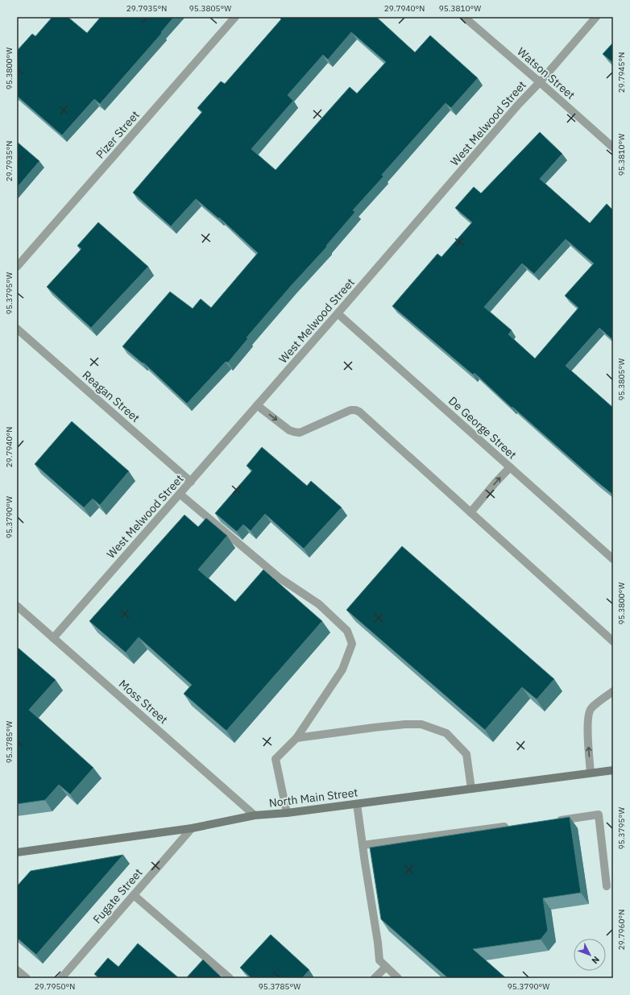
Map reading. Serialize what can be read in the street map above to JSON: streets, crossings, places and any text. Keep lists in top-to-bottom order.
{
  "streets": {
    "main road": ["North Main Street"],
    "street": [
      "Watson Street",
      "West Melwood Street",
      "Pizer Street",
      "Reagan Street",
      "De George Street",
      "Moss Street",
      "Fugate Street"
    ]
  },
  "crossings": [
    ["Watson Street", "West Melwood Street"],
    ["West Melwood Street", "Reagan Street"],
    ["West Melwood Street", "De George Street"],
    ["West Melwood Street", "Moss Street"],
    ["Moss Street", "North Main Street"],
    ["North Main Street", "Fugate Street"]
  ],
  "north": "bottom right",
  "coordinates": [
    "29.7935°N",
    "95.3805°W",
    "29.7940°N",
    "95.3810°W",
    "95.3800°W",
    "29.7945°N",
    "95.3795°W",
    "95.3790°W",
    "95.3785°W",
    "29.7960°N",
    "29.7950°N"
  ]
}
